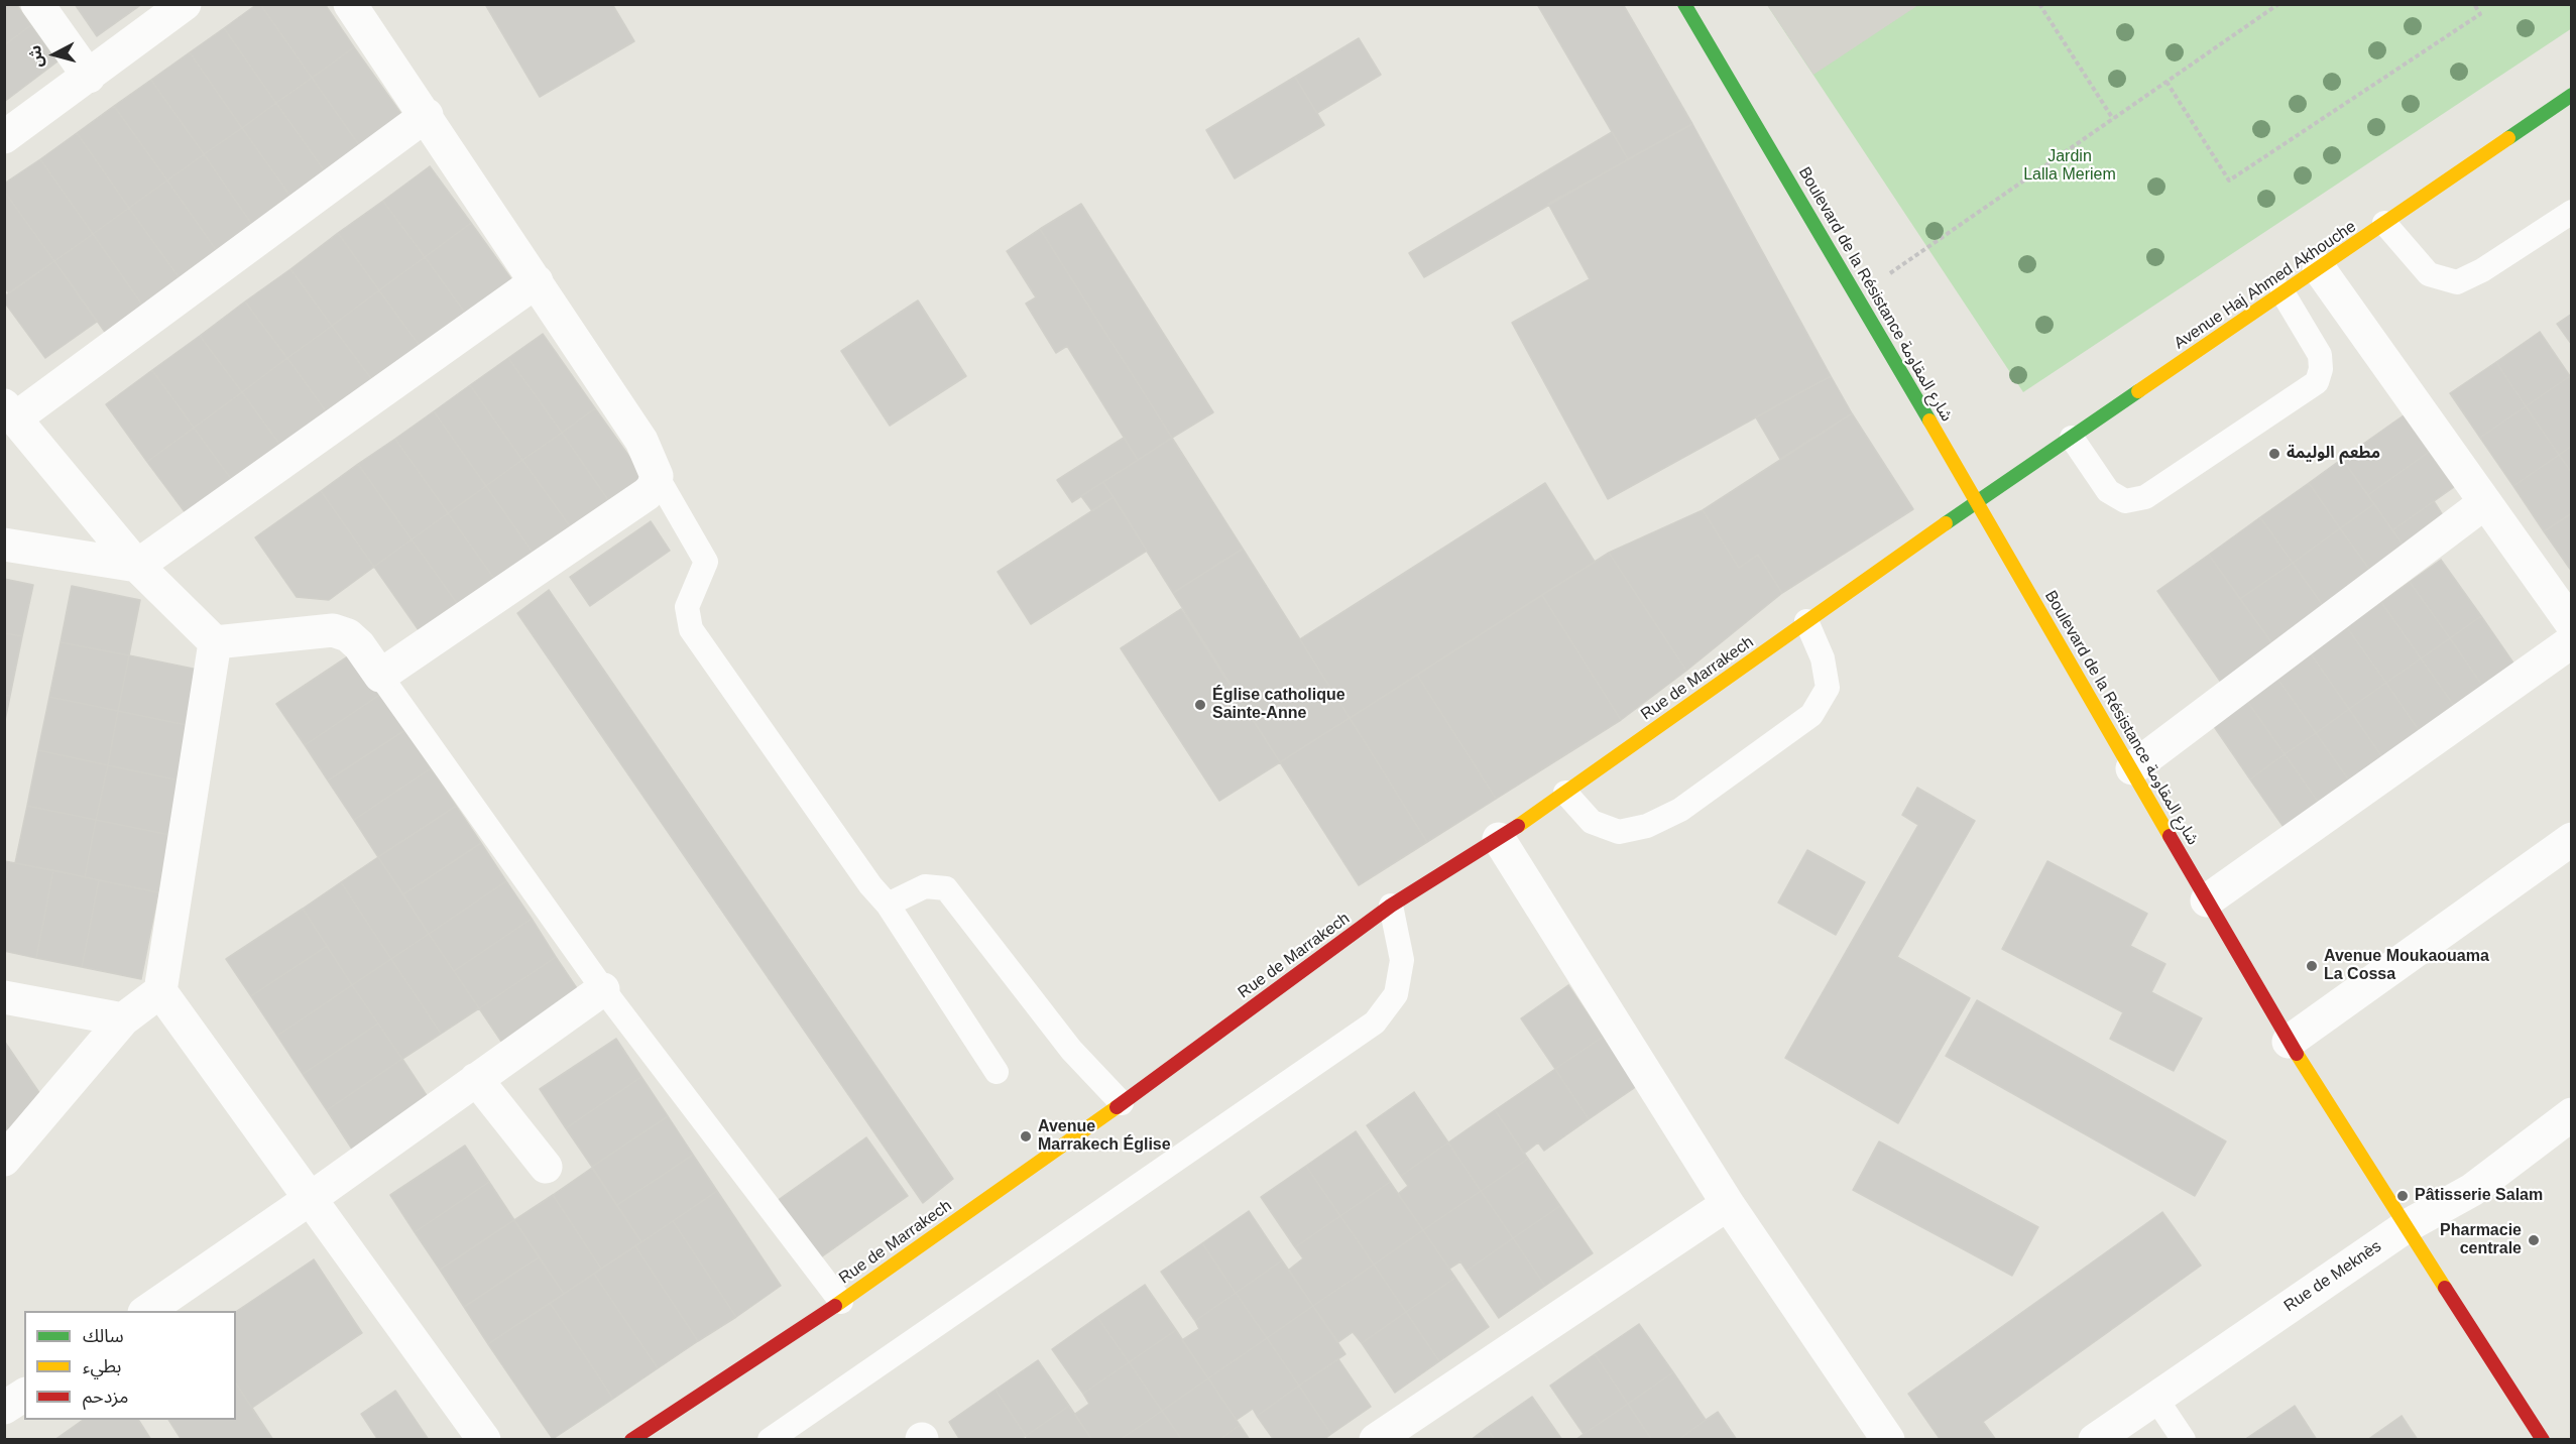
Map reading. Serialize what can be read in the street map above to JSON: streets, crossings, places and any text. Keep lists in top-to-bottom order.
{
  "streets": {
    "street": [
      "Avenue Haj Ahmed Akhouche",
      "Boulevard de la Résistance شارع المقاومة",
      "Rue de Marrakech",
      "Rue de Meknès"
    ]
  },
  "crossings": [
    ["Avenue Haj Ahmed Akhouche", "Boulevard de la Résistance شارع المقاومة"],
    ["Avenue Haj Ahmed Akhouche", "Rue de Marrakech"],
    ["Boulevard de la Résistance شارع المقاومة", "Rue de Marrakech"],
    ["Boulevard de la Résistance شارع المقاومة", "Rue de Meknès"]
  ],
  "parks": ["Jardin Lalla Meriem"],
  "places": [
    "مطعم الوليمة",
    "Église catholique Sainte-Anne",
    "Avenue Moukaouama La Cossa",
    "Avenue Marrakech Église",
    "Pâtisserie Salam",
    "Pharmacie centrale"
  ],
  "legend": ["سالك", "بطيء", "مزدحم"],
  "north": "left"
}
